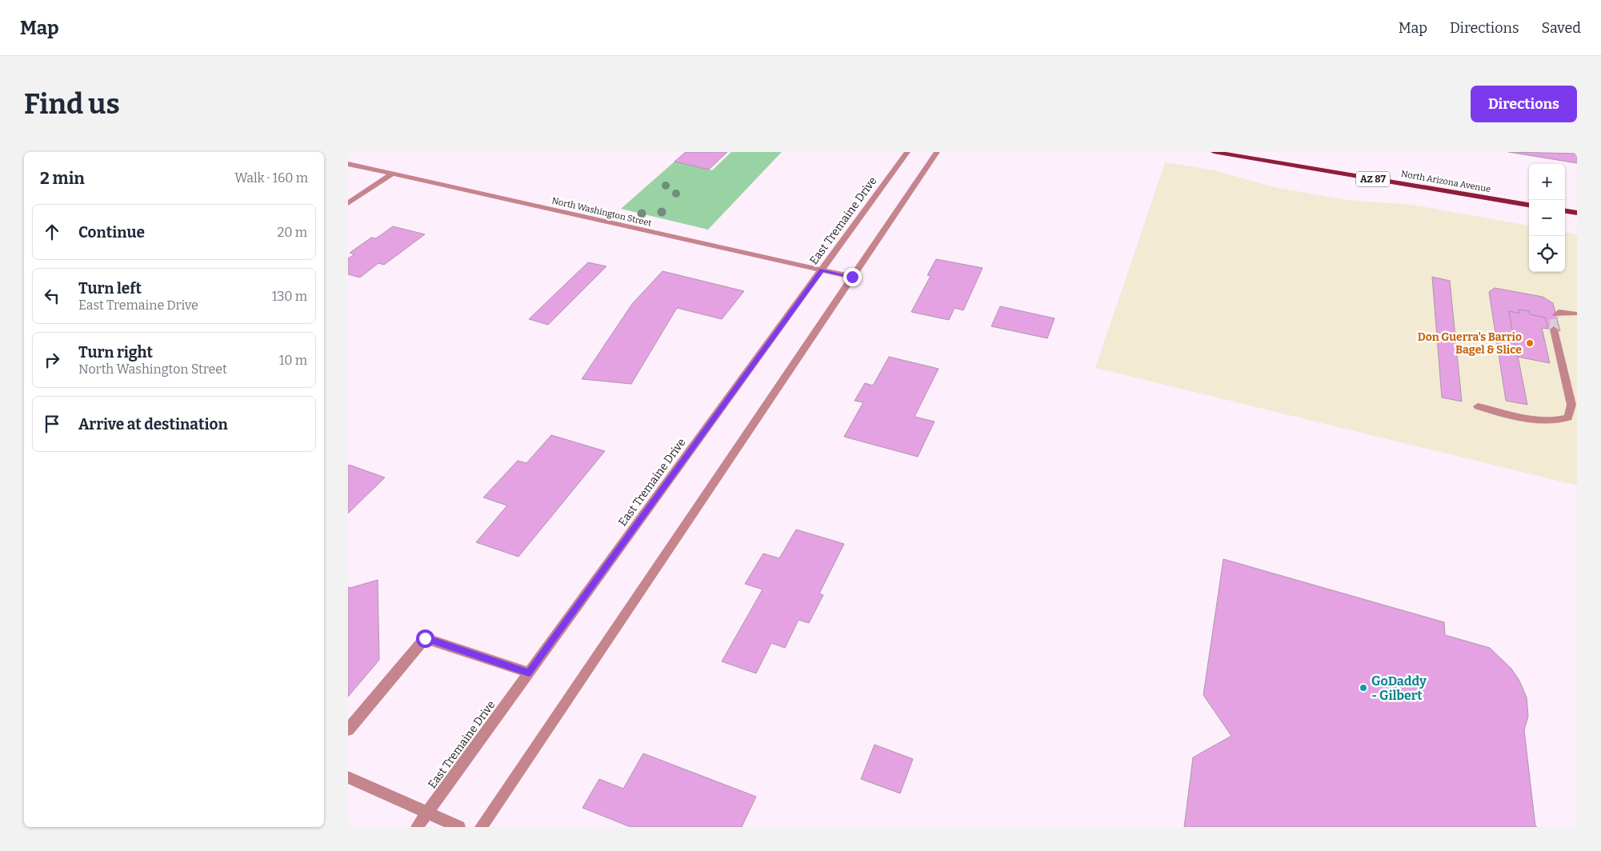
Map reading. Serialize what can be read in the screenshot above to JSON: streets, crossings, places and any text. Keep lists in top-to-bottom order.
{
  "streets": {
    "main road": ["AZ 87", "North Arizona Avenue"],
    "street": ["North Washington Street", "East Tremaine Drive"]
  },
  "crossings": [
    ["North Washington Street", "East Tremaine Drive"]
  ],
  "places": ["Don Guerra's Barrio Bagel & Slice", "GoDaddy - Gilbert"],
  "page": {
    "header": "Map",
    "nav": ["Map", "Directions", "Saved"],
    "buttons": "Directions",
    "title": "Find us",
    "heading": ["2 min", "Walk · 160 m"],
    "map_buttons": ["+", "−"],
    "list": [
      ["Continue", "20 m"],
      ["Turn left", "East Tremaine Drive", "130 m"],
      ["Turn right", "North Washington Street", "10 m"],
      "Arrive at destination"
    ]
  }
}
